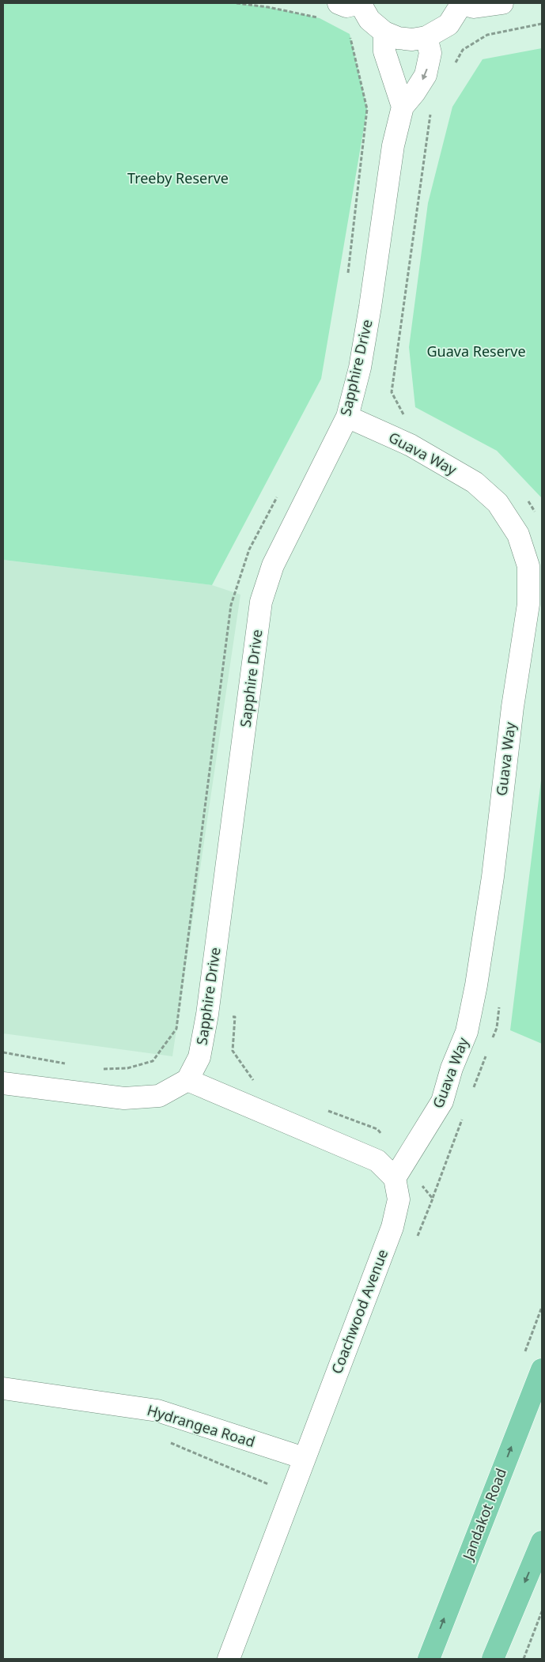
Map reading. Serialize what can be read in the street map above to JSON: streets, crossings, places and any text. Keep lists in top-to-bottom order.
{
  "streets": {
    "main road": ["Jandakot Road"],
    "street": [
      "Sapphire Drive",
      "Guava Way",
      "Coachwood Avenue",
      "Hydrangea Road"
    ]
  },
  "crossings": [
    ["Sapphire Drive", "Guava Way"],
    ["Guava Way", "Coachwood Avenue"],
    ["Coachwood Avenue", "Hydrangea Road"]
  ],
  "parks": ["Treeby Reserve", "Guava Reserve"]
}
